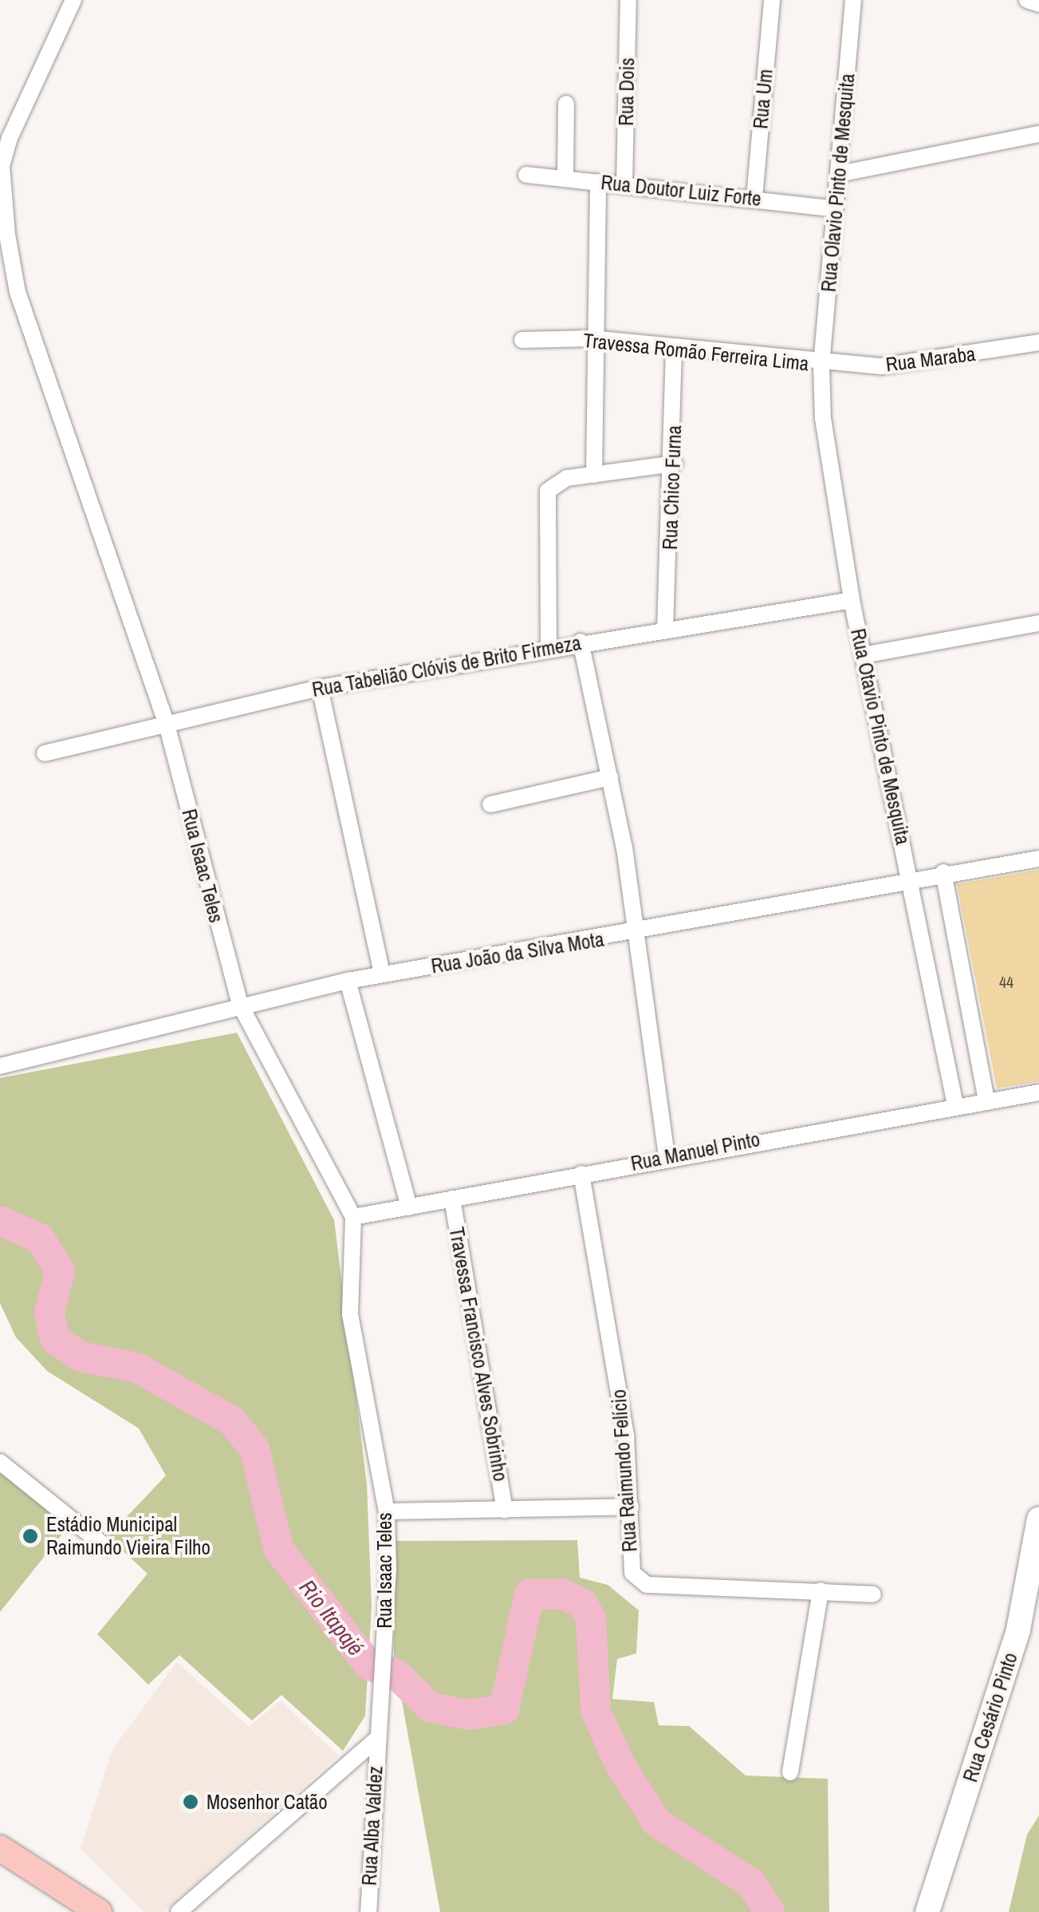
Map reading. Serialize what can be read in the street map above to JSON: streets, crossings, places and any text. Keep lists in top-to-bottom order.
{
  "streets": {
    "street": [
      "Rua Dois",
      "Rua Um",
      "Rua Olavio Pinto de Mesquita",
      "Rua Doutor Luiz Forte",
      "Travessa Romão Ferreira Lima",
      "Rua Maraba",
      "Rua Chico Furna",
      "Rua Tabelião Clóvis de Brito Firmeza",
      "Rua Otavio Pinto de Mesquita",
      "Rua Isaac Teles",
      "Rua João da Silva Mota",
      "Rua Manuel Pinto",
      "Travessa Francisco Alves Sobrinho",
      "Rua Raimundo Felício",
      "Rua Cesário Pinto",
      "Rua Alba Valdez"
    ]
  },
  "crossings": [
    ["Rua Dois", "Rua Doutor Luiz Forte"],
    ["Rua Um", "Rua Doutor Luiz Forte"],
    ["Rua Olavio Pinto de Mesquita", "Rua Doutor Luiz Forte"],
    ["Rua Olavio Pinto de Mesquita", "Travessa Romão Ferreira Lima"],
    ["Rua Olavio Pinto de Mesquita", "Rua Maraba"],
    ["Rua Olavio Pinto de Mesquita", "Rua Otavio Pinto de Mesquita"],
    ["Travessa Romão Ferreira Lima", "Rua Maraba"],
    ["Travessa Romão Ferreira Lima", "Rua Chico Furna"],
    ["Travessa Romão Ferreira Lima", "Rua Otavio Pinto de Mesquita"],
    ["Rua Maraba", "Rua Otavio Pinto de Mesquita"],
    ["Rua Chico Furna", "Rua Tabelião Clóvis de Brito Firmeza"],
    ["Rua Tabelião Clóvis de Brito Firmeza", "Rua Otavio Pinto de Mesquita"],
    ["Rua Tabelião Clóvis de Brito Firmeza", "Rua Isaac Teles"],
    ["Rua Otavio Pinto de Mesquita", "Rua João da Silva Mota"],
    ["Rua Otavio Pinto de Mesquita", "Rua Manuel Pinto"],
    ["Rua Isaac Teles", "Rua João da Silva Mota"],
    ["Rua Isaac Teles", "Rua Manuel Pinto"],
    ["Rua Isaac Teles", "Rua Alba Valdez"],
    ["Rua Manuel Pinto", "Travessa Francisco Alves Sobrinho"],
    ["Rua Manuel Pinto", "Rua Raimundo Felício"]
  ],
  "water": ["Rio Itapajé"],
  "places": ["Estádio Municipal Raimundo Vieira Filho", "Mosenhor Catão"],
  "house_numbers": ["44"]
}
